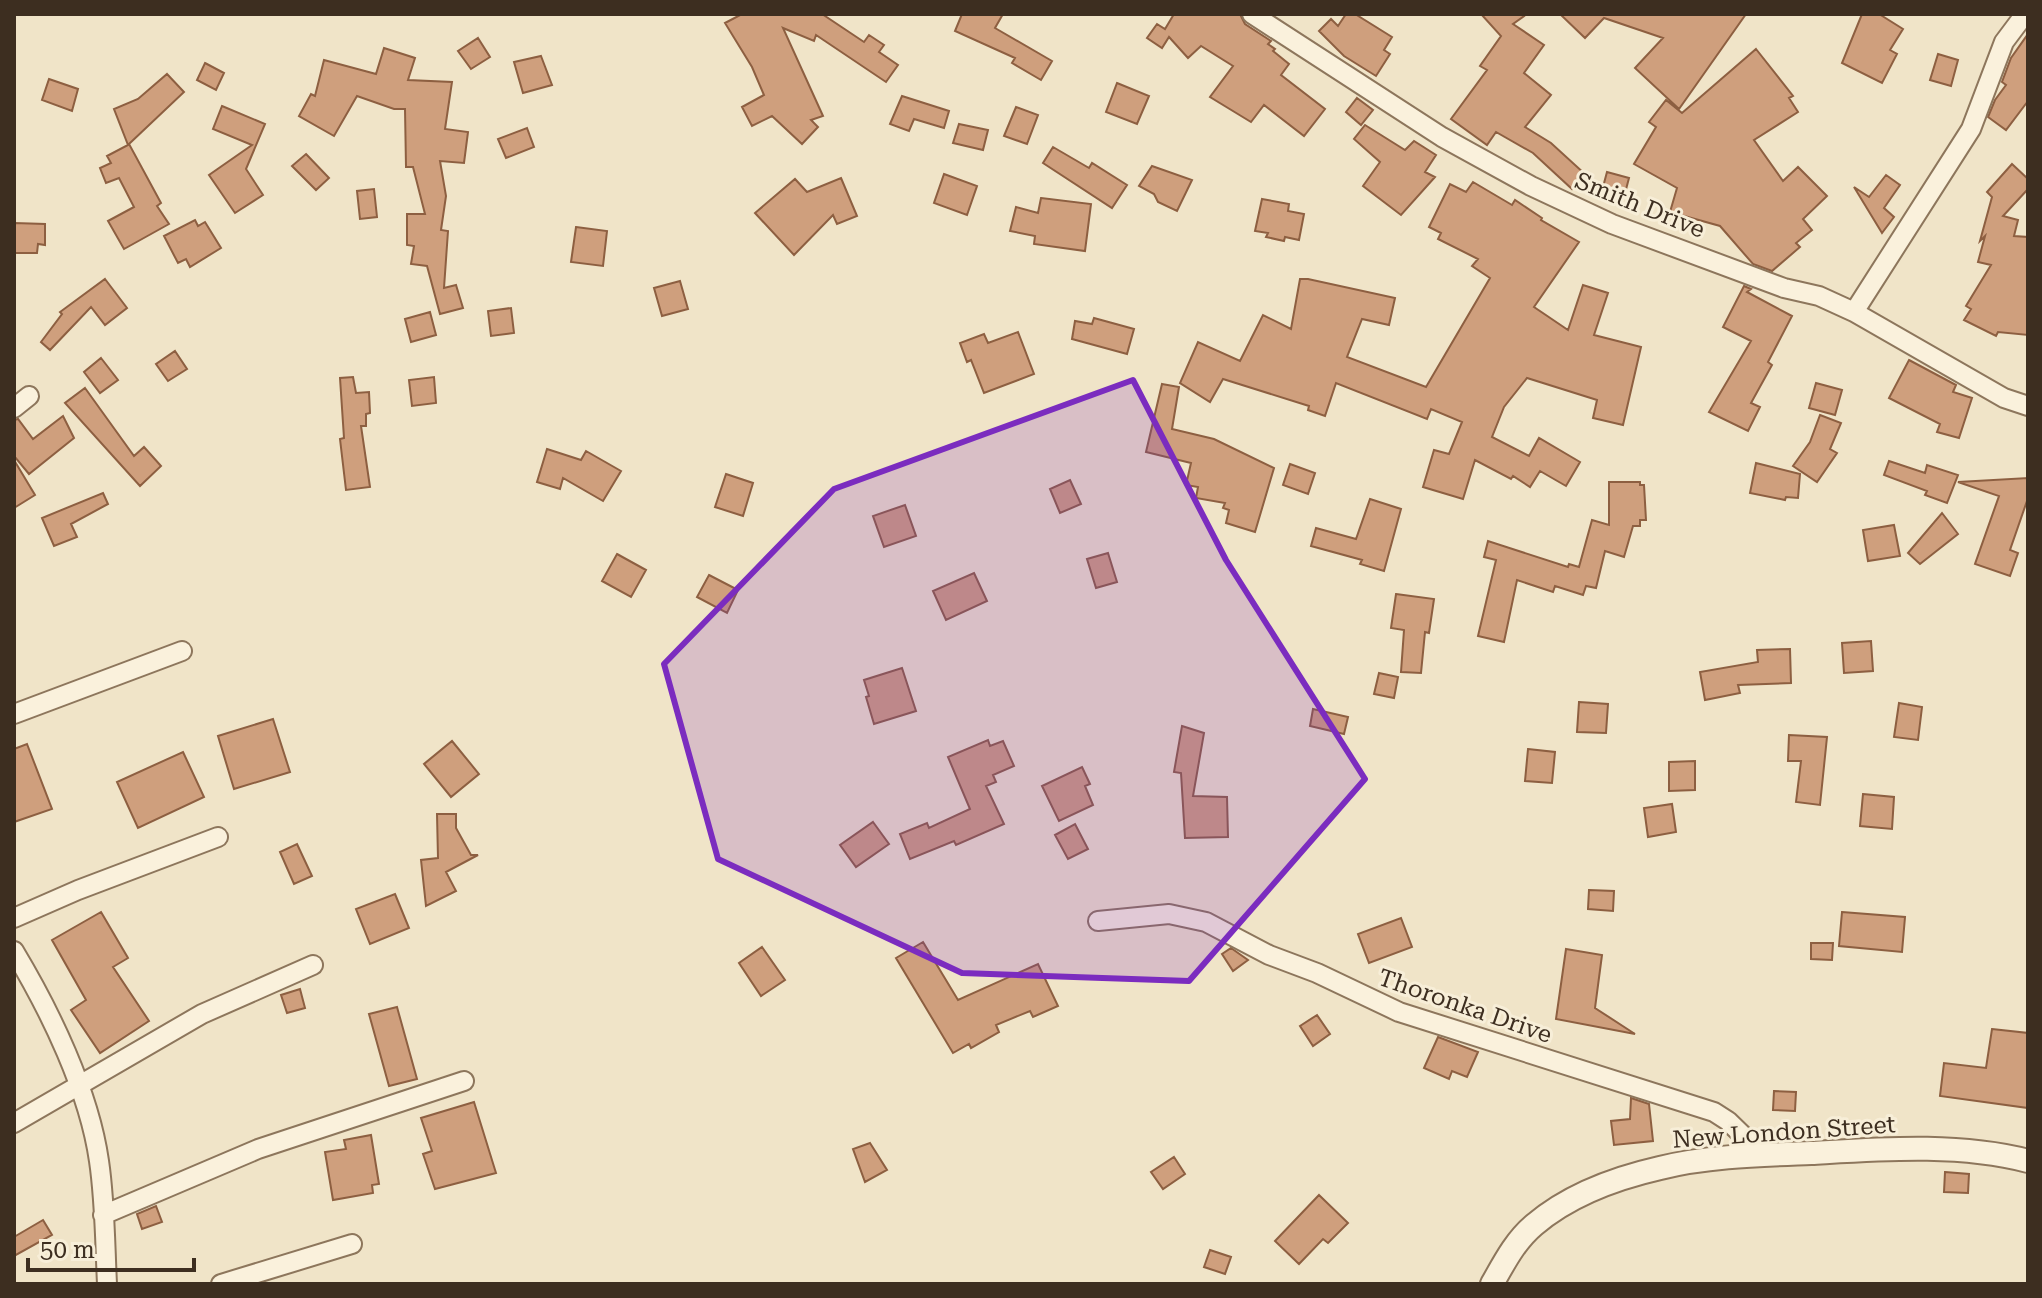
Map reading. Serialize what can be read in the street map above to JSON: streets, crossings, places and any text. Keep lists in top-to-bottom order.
{
  "streets": {
    "street": ["Smith Drive", "Thoronka Drive", "New London Street"]
  },
  "crossings": [
    ["Thoronka Drive", "New London Street"]
  ],
  "scale_bar": "50 m"
}
